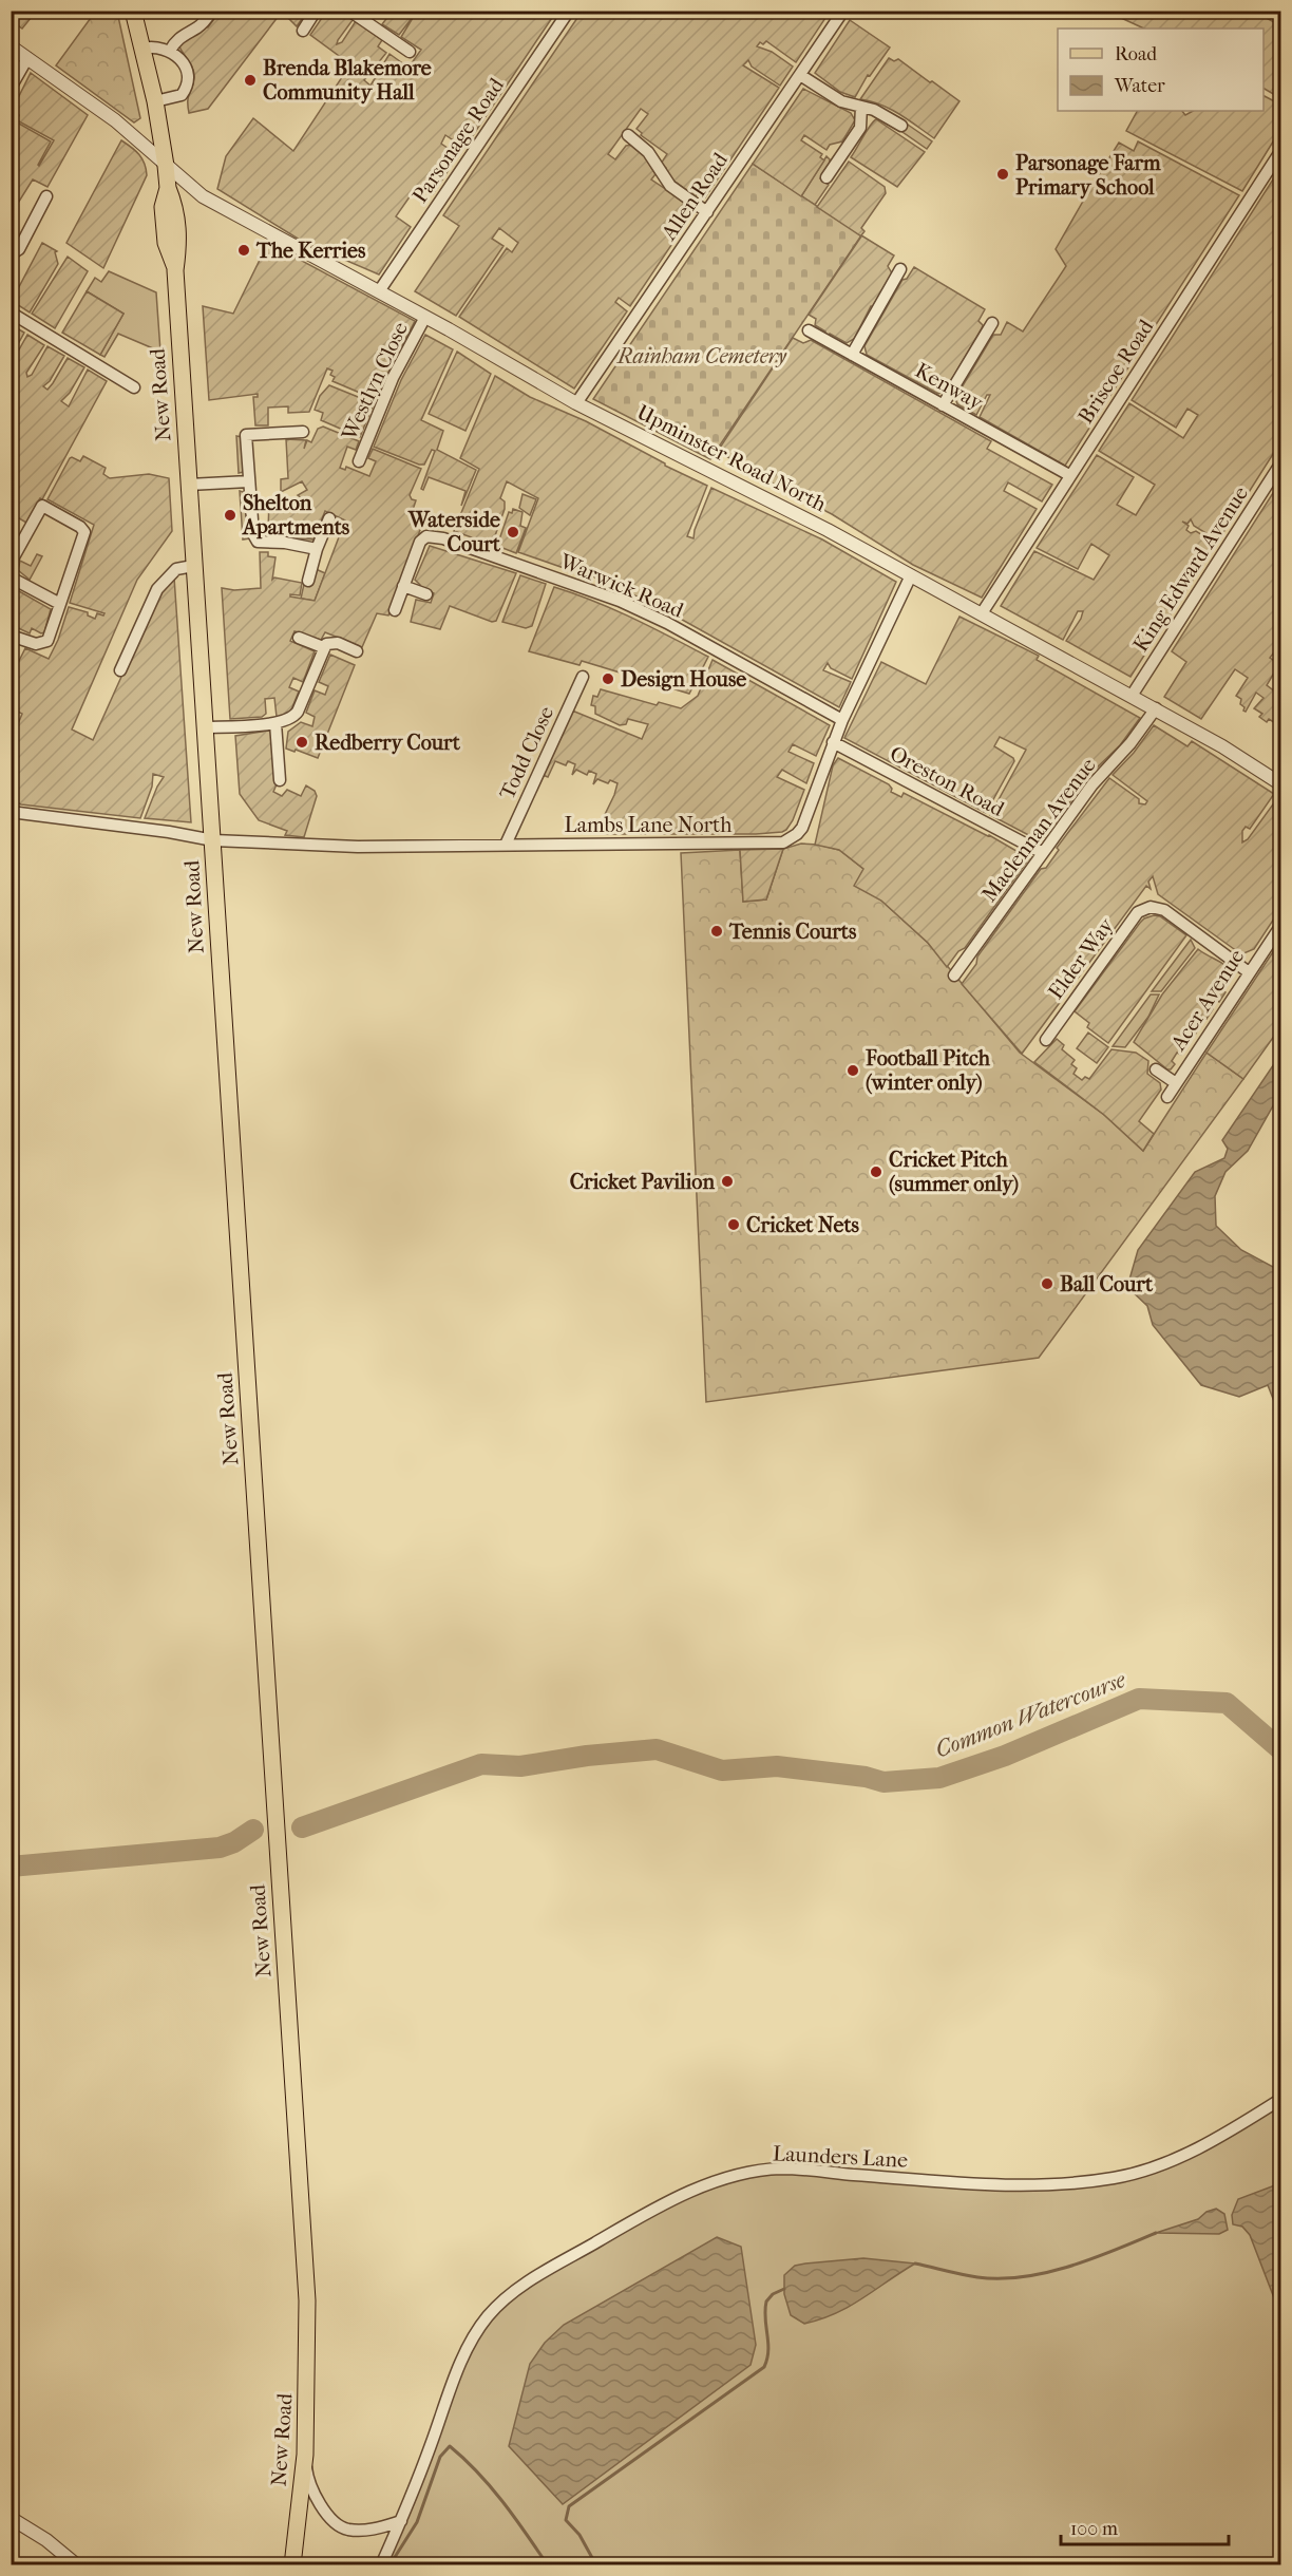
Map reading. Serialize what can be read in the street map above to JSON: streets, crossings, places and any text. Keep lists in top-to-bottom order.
{
  "streets": {
    "main road": ["New Road"],
    "street": [
      "Parsonage Road",
      "Allen Road",
      "Briscoe Road",
      "Westlyn Close",
      "Kenway",
      "Upminster Road North",
      "King Edward Avenue",
      "Warwick Road",
      "Todd Close",
      "Oreston Road",
      "Lambs Lane North",
      "Maclennan Avenue",
      "Elder Way",
      "Acer Avenue",
      "Launders Lane"
    ]
  },
  "crossings": [
    ["Parsonage Road", "Upminster Road North"],
    ["Allen Road", "Upminster Road North"],
    ["Briscoe Road", "Kenway"],
    ["Briscoe Road", "Upminster Road North"],
    ["Westlyn Close", "Upminster Road North"],
    ["New Road", "Upminster Road North"],
    ["New Road", "Lambs Lane North"],
    ["Upminster Road North", "King Edward Avenue"],
    ["Upminster Road North", "Lambs Lane North"],
    ["Upminster Road North", "Maclennan Avenue"],
    ["Warwick Road", "Lambs Lane North"],
    ["Todd Close", "Lambs Lane North"],
    ["Oreston Road", "Lambs Lane North"],
    ["Oreston Road", "Maclennan Avenue"],
    ["Elder Way", "Acer Avenue"]
  ],
  "water": ["Common Watercourse"],
  "parks": ["Rainham Cemetery"],
  "places": [
    "Brenda Blakemore Community Hall",
    "Parsonage Farm Primary School",
    "The Kerries",
    "Shelton Apartments",
    "Waterside Court",
    "Design House",
    "Redberry Court",
    "Tennis Courts",
    "Football Pitch (winter only)",
    "Cricket Pitch (summer only)",
    "Cricket Pavilion",
    "Cricket Nets",
    "Ball Court"
  ],
  "legend": ["Road", "Water"],
  "scale_bar": "100 m"
}
